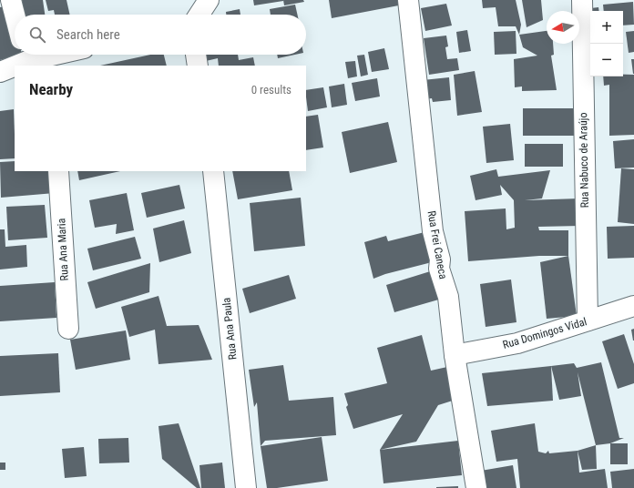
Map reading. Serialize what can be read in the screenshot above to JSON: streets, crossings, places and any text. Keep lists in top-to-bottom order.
{
  "streets": {
    "street": [
      "Rua Nabuco de Araújo",
      "Rua Frei Caneca",
      "Rua Ana Maria",
      "Rua Ana Paula",
      "Rua Domingos Vidal"
    ]
  },
  "crossings": [
    ["Rua Nabuco de Araújo", "Rua Domingos Vidal"],
    ["Rua Frei Caneca", "Rua Domingos Vidal"]
  ],
  "north": "left",
  "page": {
    "map_buttons": ["+", "−"],
    "search": "Search here",
    "heading": ["Nearby", "0 results"]
  }
}
